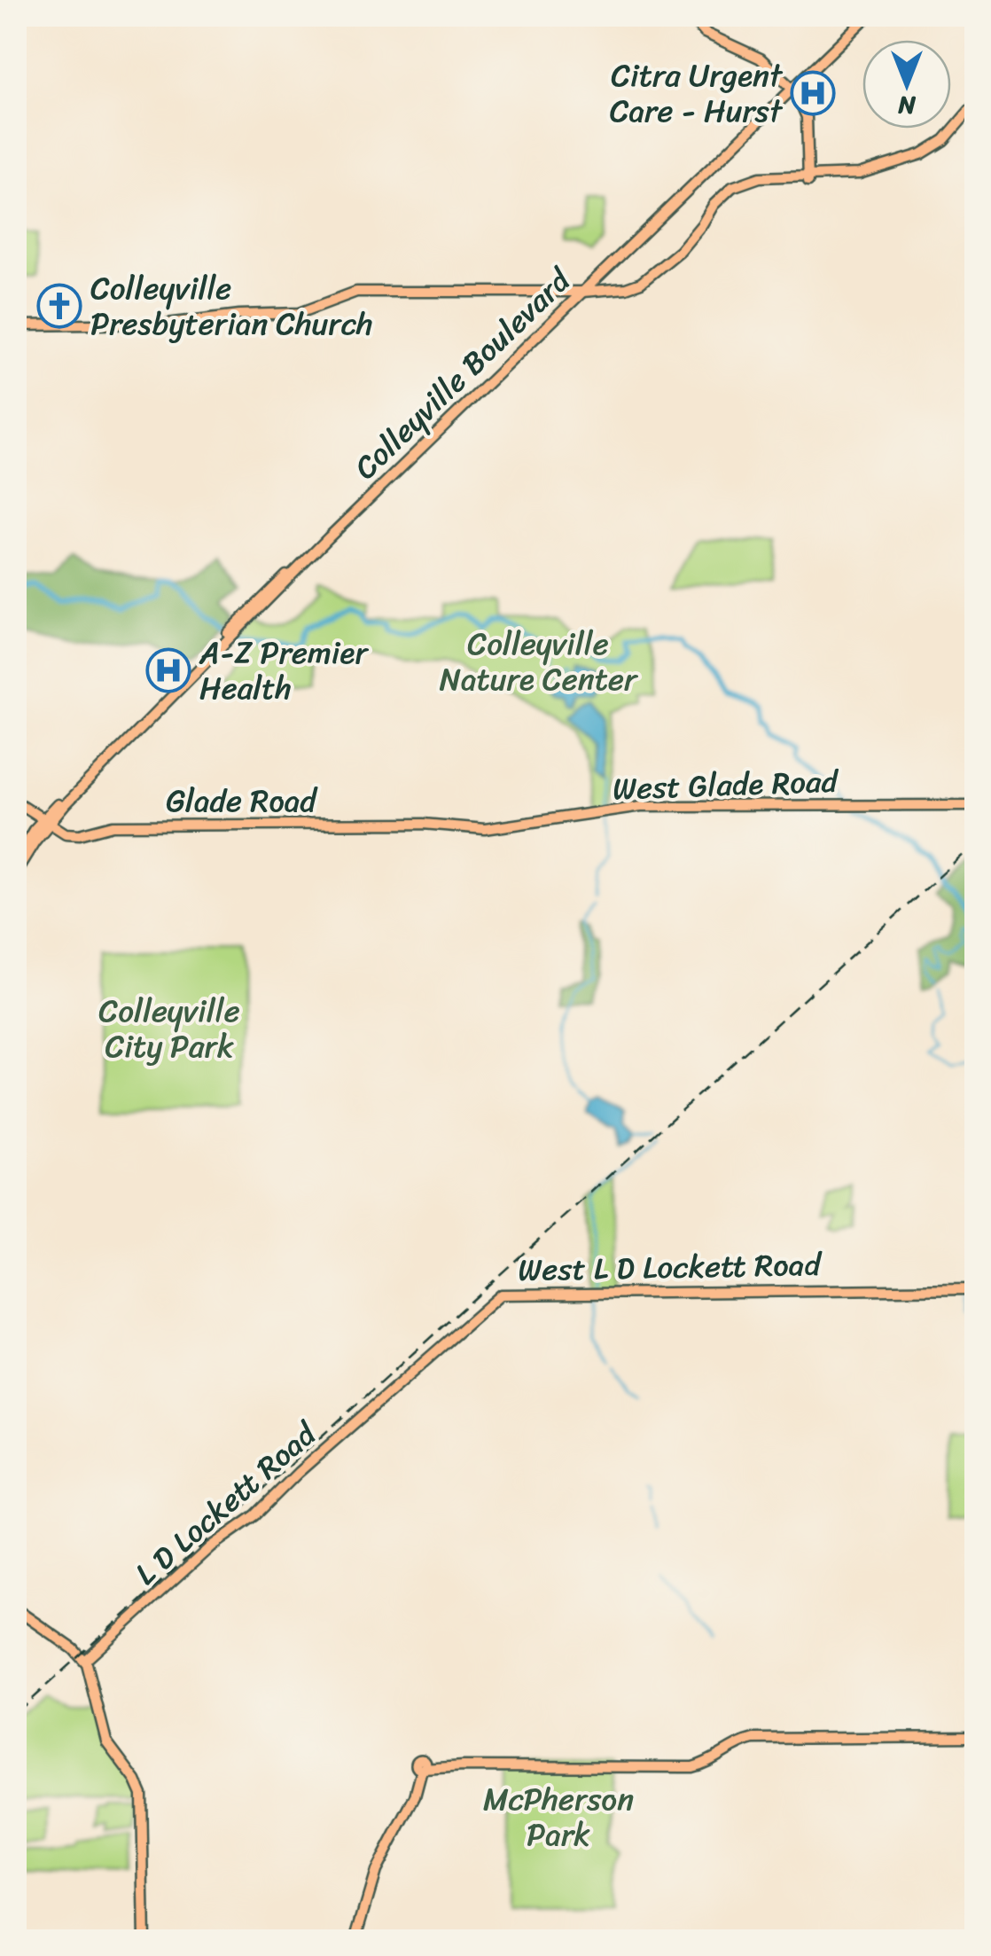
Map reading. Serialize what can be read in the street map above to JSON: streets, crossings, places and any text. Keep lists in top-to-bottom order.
{
  "streets": {
    "main road": [
      "Colleyville Boulevard",
      "West Glade Road",
      "Glade Road",
      "West L D Lockett Road",
      "L D Lockett Road"
    ]
  },
  "crossings": [
    ["Colleyville Boulevard", "Glade Road"],
    ["West Glade Road", "Glade Road"],
    ["West L D Lockett Road", "L D Lockett Road"]
  ],
  "parks": ["Colleyville Nature Center", "Colleyville City Park", "McPherson Park"],
  "places": {
    "hospital": ["Citra Urgent Care - Hurst", "A-Z Premier Health"],
    "church": ["Colleyville Presbyterian Church"]
  },
  "north": "bottom"
}
